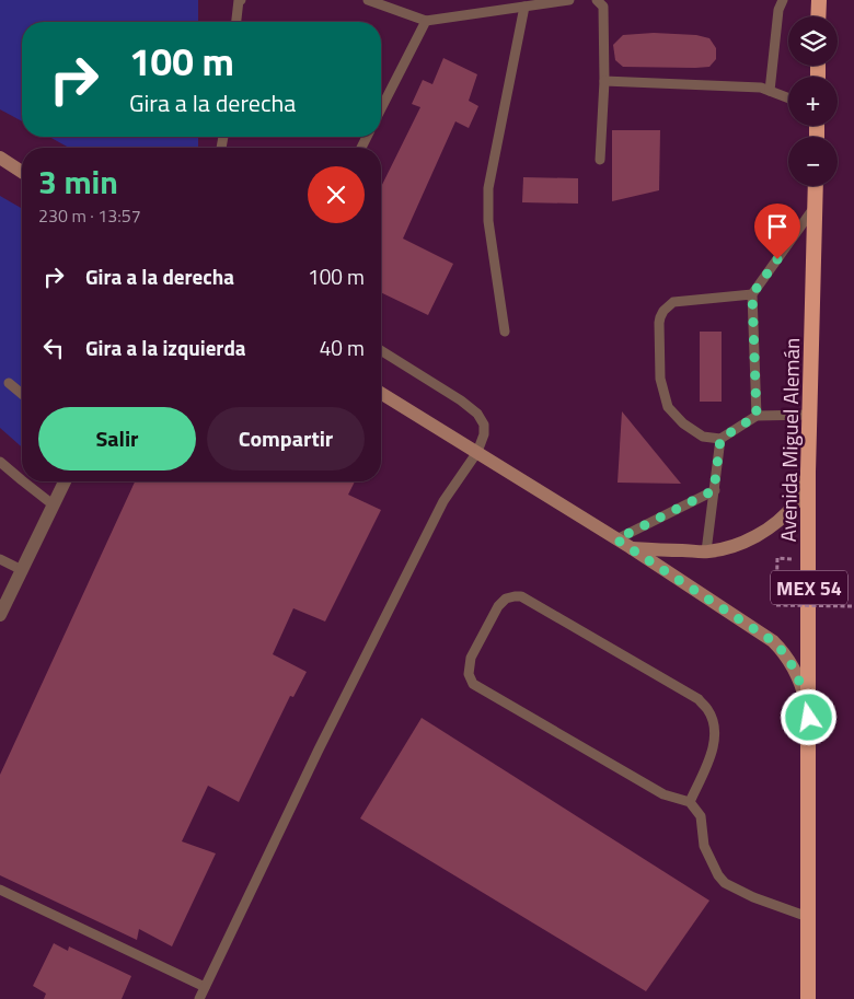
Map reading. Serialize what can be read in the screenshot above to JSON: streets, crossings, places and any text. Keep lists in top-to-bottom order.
{
  "streets": {
    "highway": ["Avenida Miguel Alemán", "MEX 54"]
  },
  "page": {
    "map_buttons": ["+", "−"],
    "turn": ["100 m", "Gira a la derecha"],
    "heading": ["3 min", "230 m · 13:57"],
    "list": [
      {
        "name": "Gira a la derecha",
        "value": "100 m"
      },
      {
        "name": "Gira a la izquierda",
        "value": "40 m"
      }
    ],
    "buttons": ["Salir", "Compartir"]
  }
}
